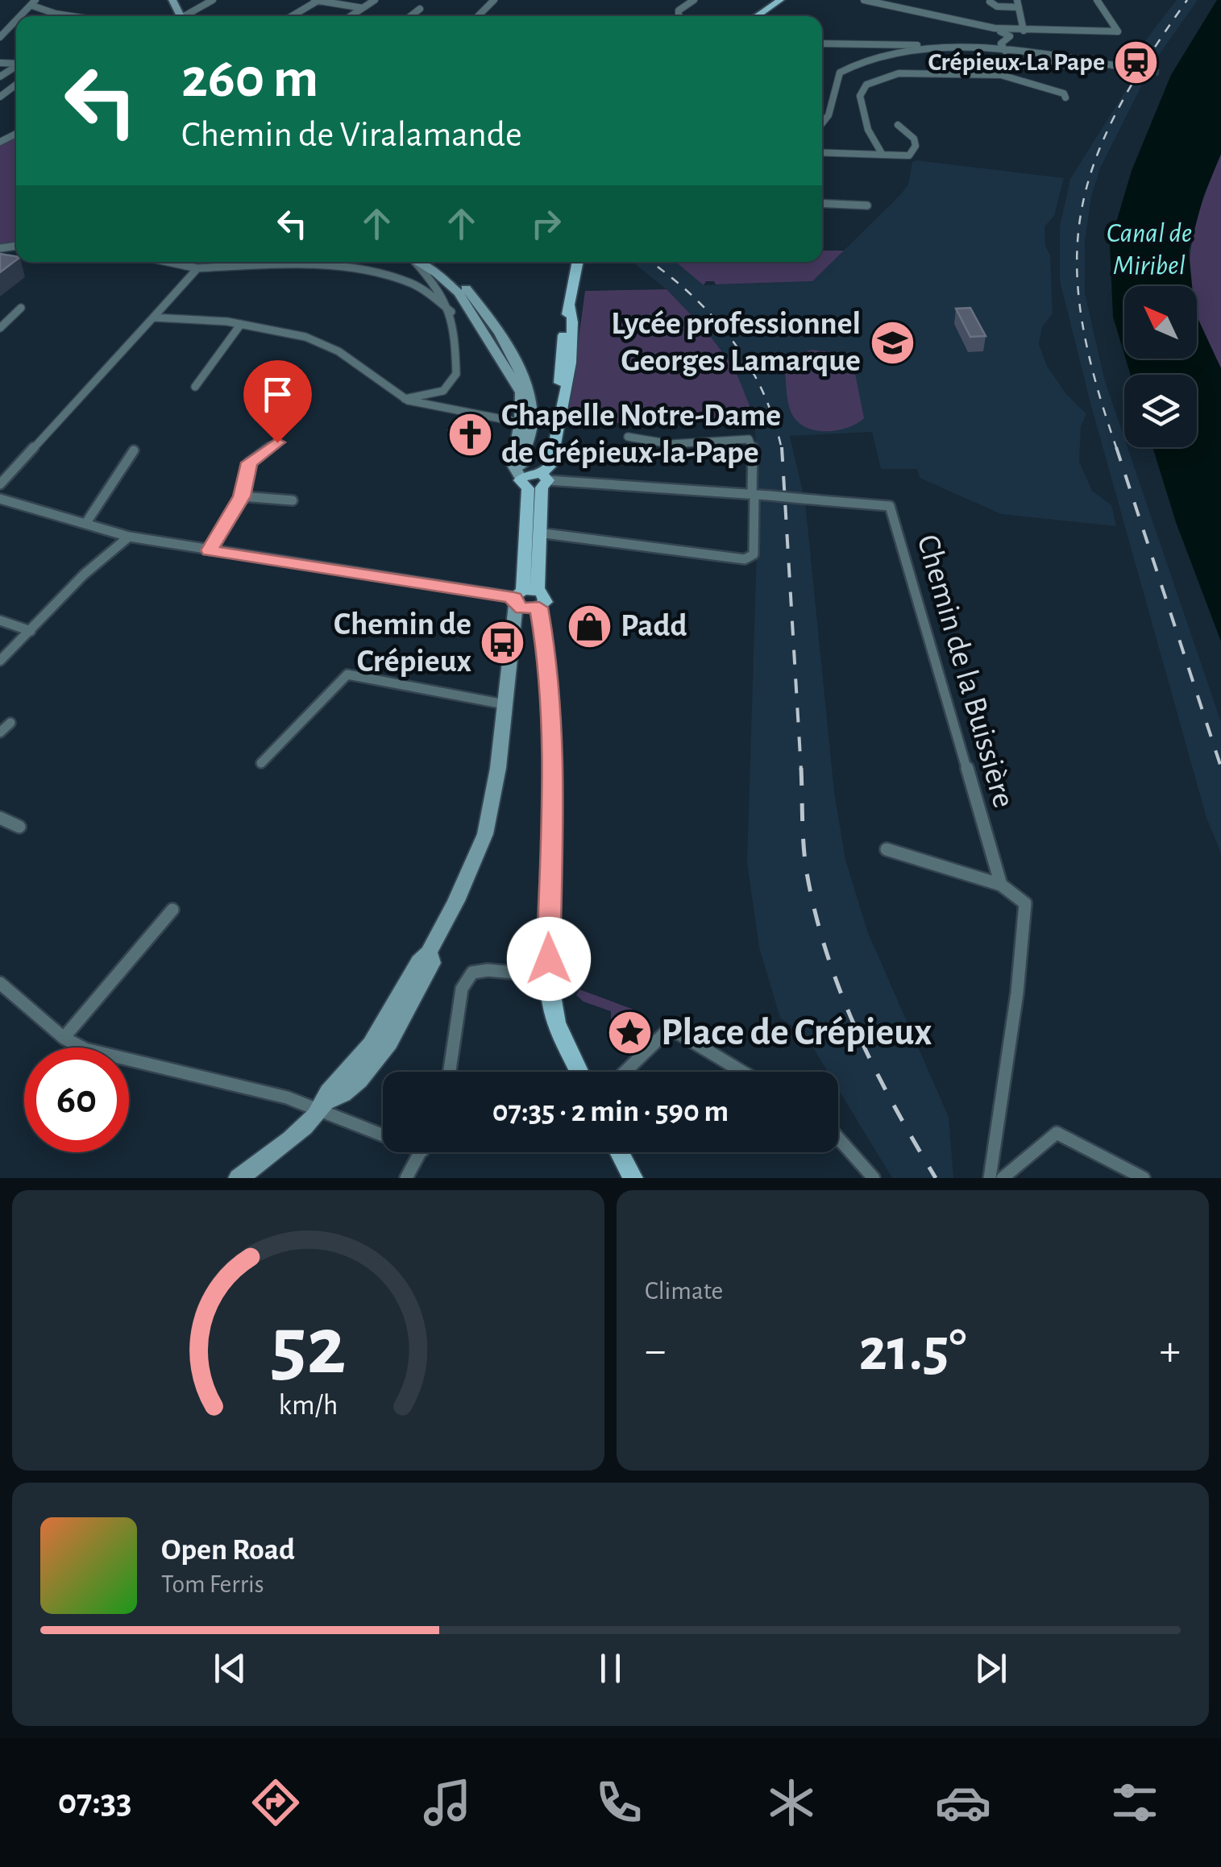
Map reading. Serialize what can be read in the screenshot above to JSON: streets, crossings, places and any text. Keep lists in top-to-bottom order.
{
  "streets": {
    "street": ["Chemin de la Buissière"]
  },
  "water": ["Canal de Miribel"],
  "places": {
    "station": ["Crépieux-La Pape"],
    "school or university": ["Lycée professionnel Georges Lamarque"],
    "church": ["Chapelle Notre-Dame de Crépieux-la-Pape"],
    "shop": ["Padd"],
    "bus stop": ["Chemin de Crépieux"],
    "place": ["Place de Crépieux"]
  },
  "north": "top left",
  "page": {
    "turn": ["260 m", "Chemin de Viralamande"],
    "limit": "60",
    "trip": "07:35 · 2 min · 590 m",
    "tile": "Climate",
    "heat": ["−", "21.5°", "+"],
    "song": ["Open Road", "Tom Ferris"],
    "tabs": "07:33",
    "gauge": ["52", "km/h"]
  }
}
